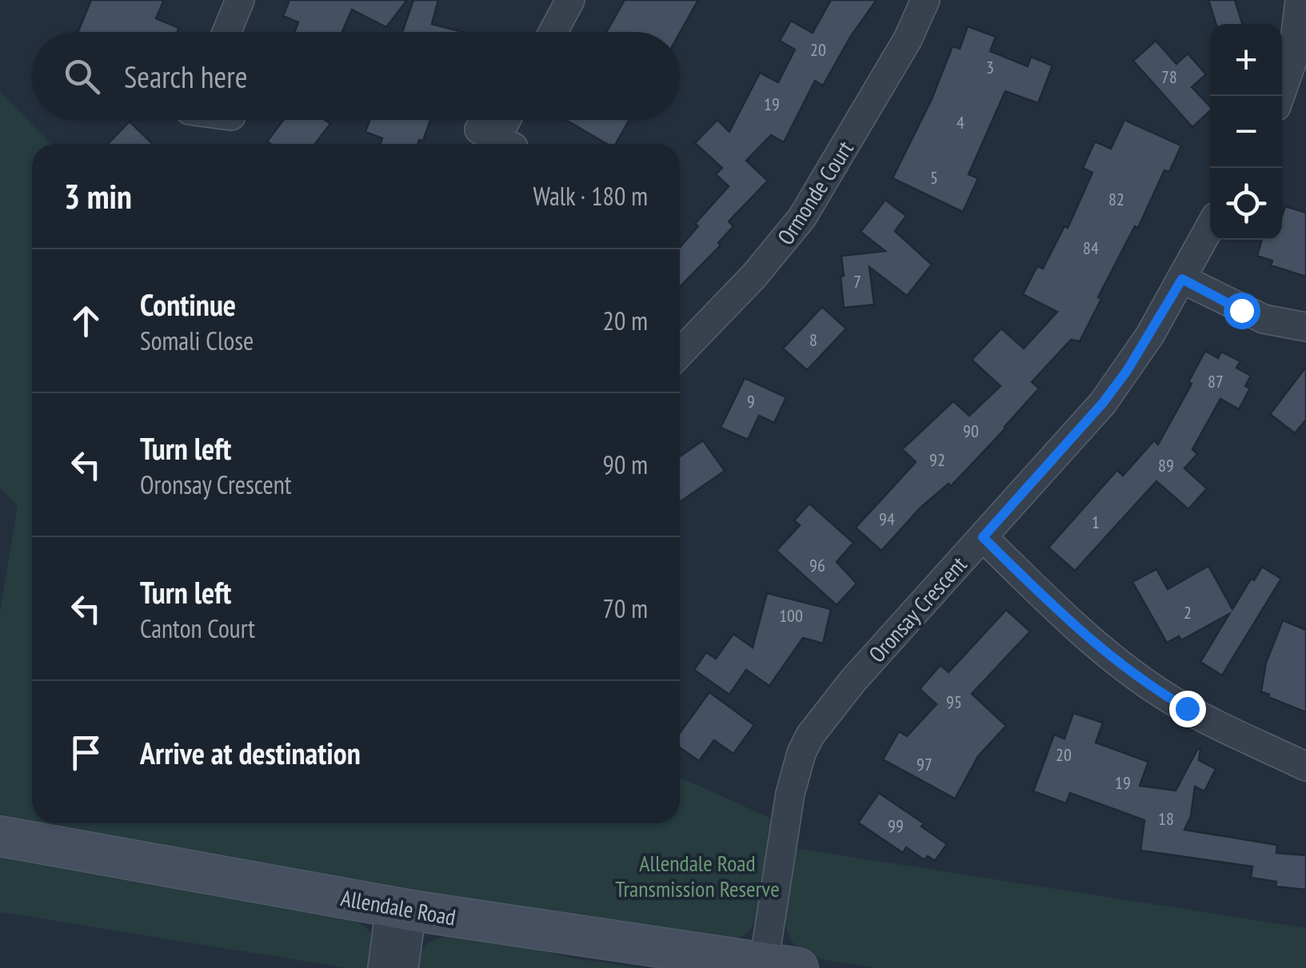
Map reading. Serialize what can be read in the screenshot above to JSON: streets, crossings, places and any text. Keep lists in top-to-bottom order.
{
  "streets": {
    "street": ["Ormonde Court", "Oronsay Crescent", "Allendale Road"]
  },
  "crossings": [
    ["Oronsay Crescent", "Allendale Road"]
  ],
  "parks": ["Allendale Road Transmission Reserve"],
  "house_numbers": [
    "20",
    "3",
    "78",
    "19",
    "4",
    "5",
    "82",
    "84",
    "7",
    "8",
    "87",
    "9",
    "90",
    "92",
    "89",
    "94",
    "1",
    "96",
    "2",
    "100",
    "95",
    "20",
    "97",
    "19",
    "18",
    "99"
  ],
  "page": {
    "map_buttons": ["+", "−"],
    "search": "Search here",
    "heading": ["3 min", "Walk · 180 m"],
    "list": [
      ["Continue", "Somali Close", "20 m"],
      ["Turn left", "Oronsay Crescent", "90 m"],
      ["Turn left", "Canton Court", "70 m"],
      "Arrive at destination"
    ]
  }
}
